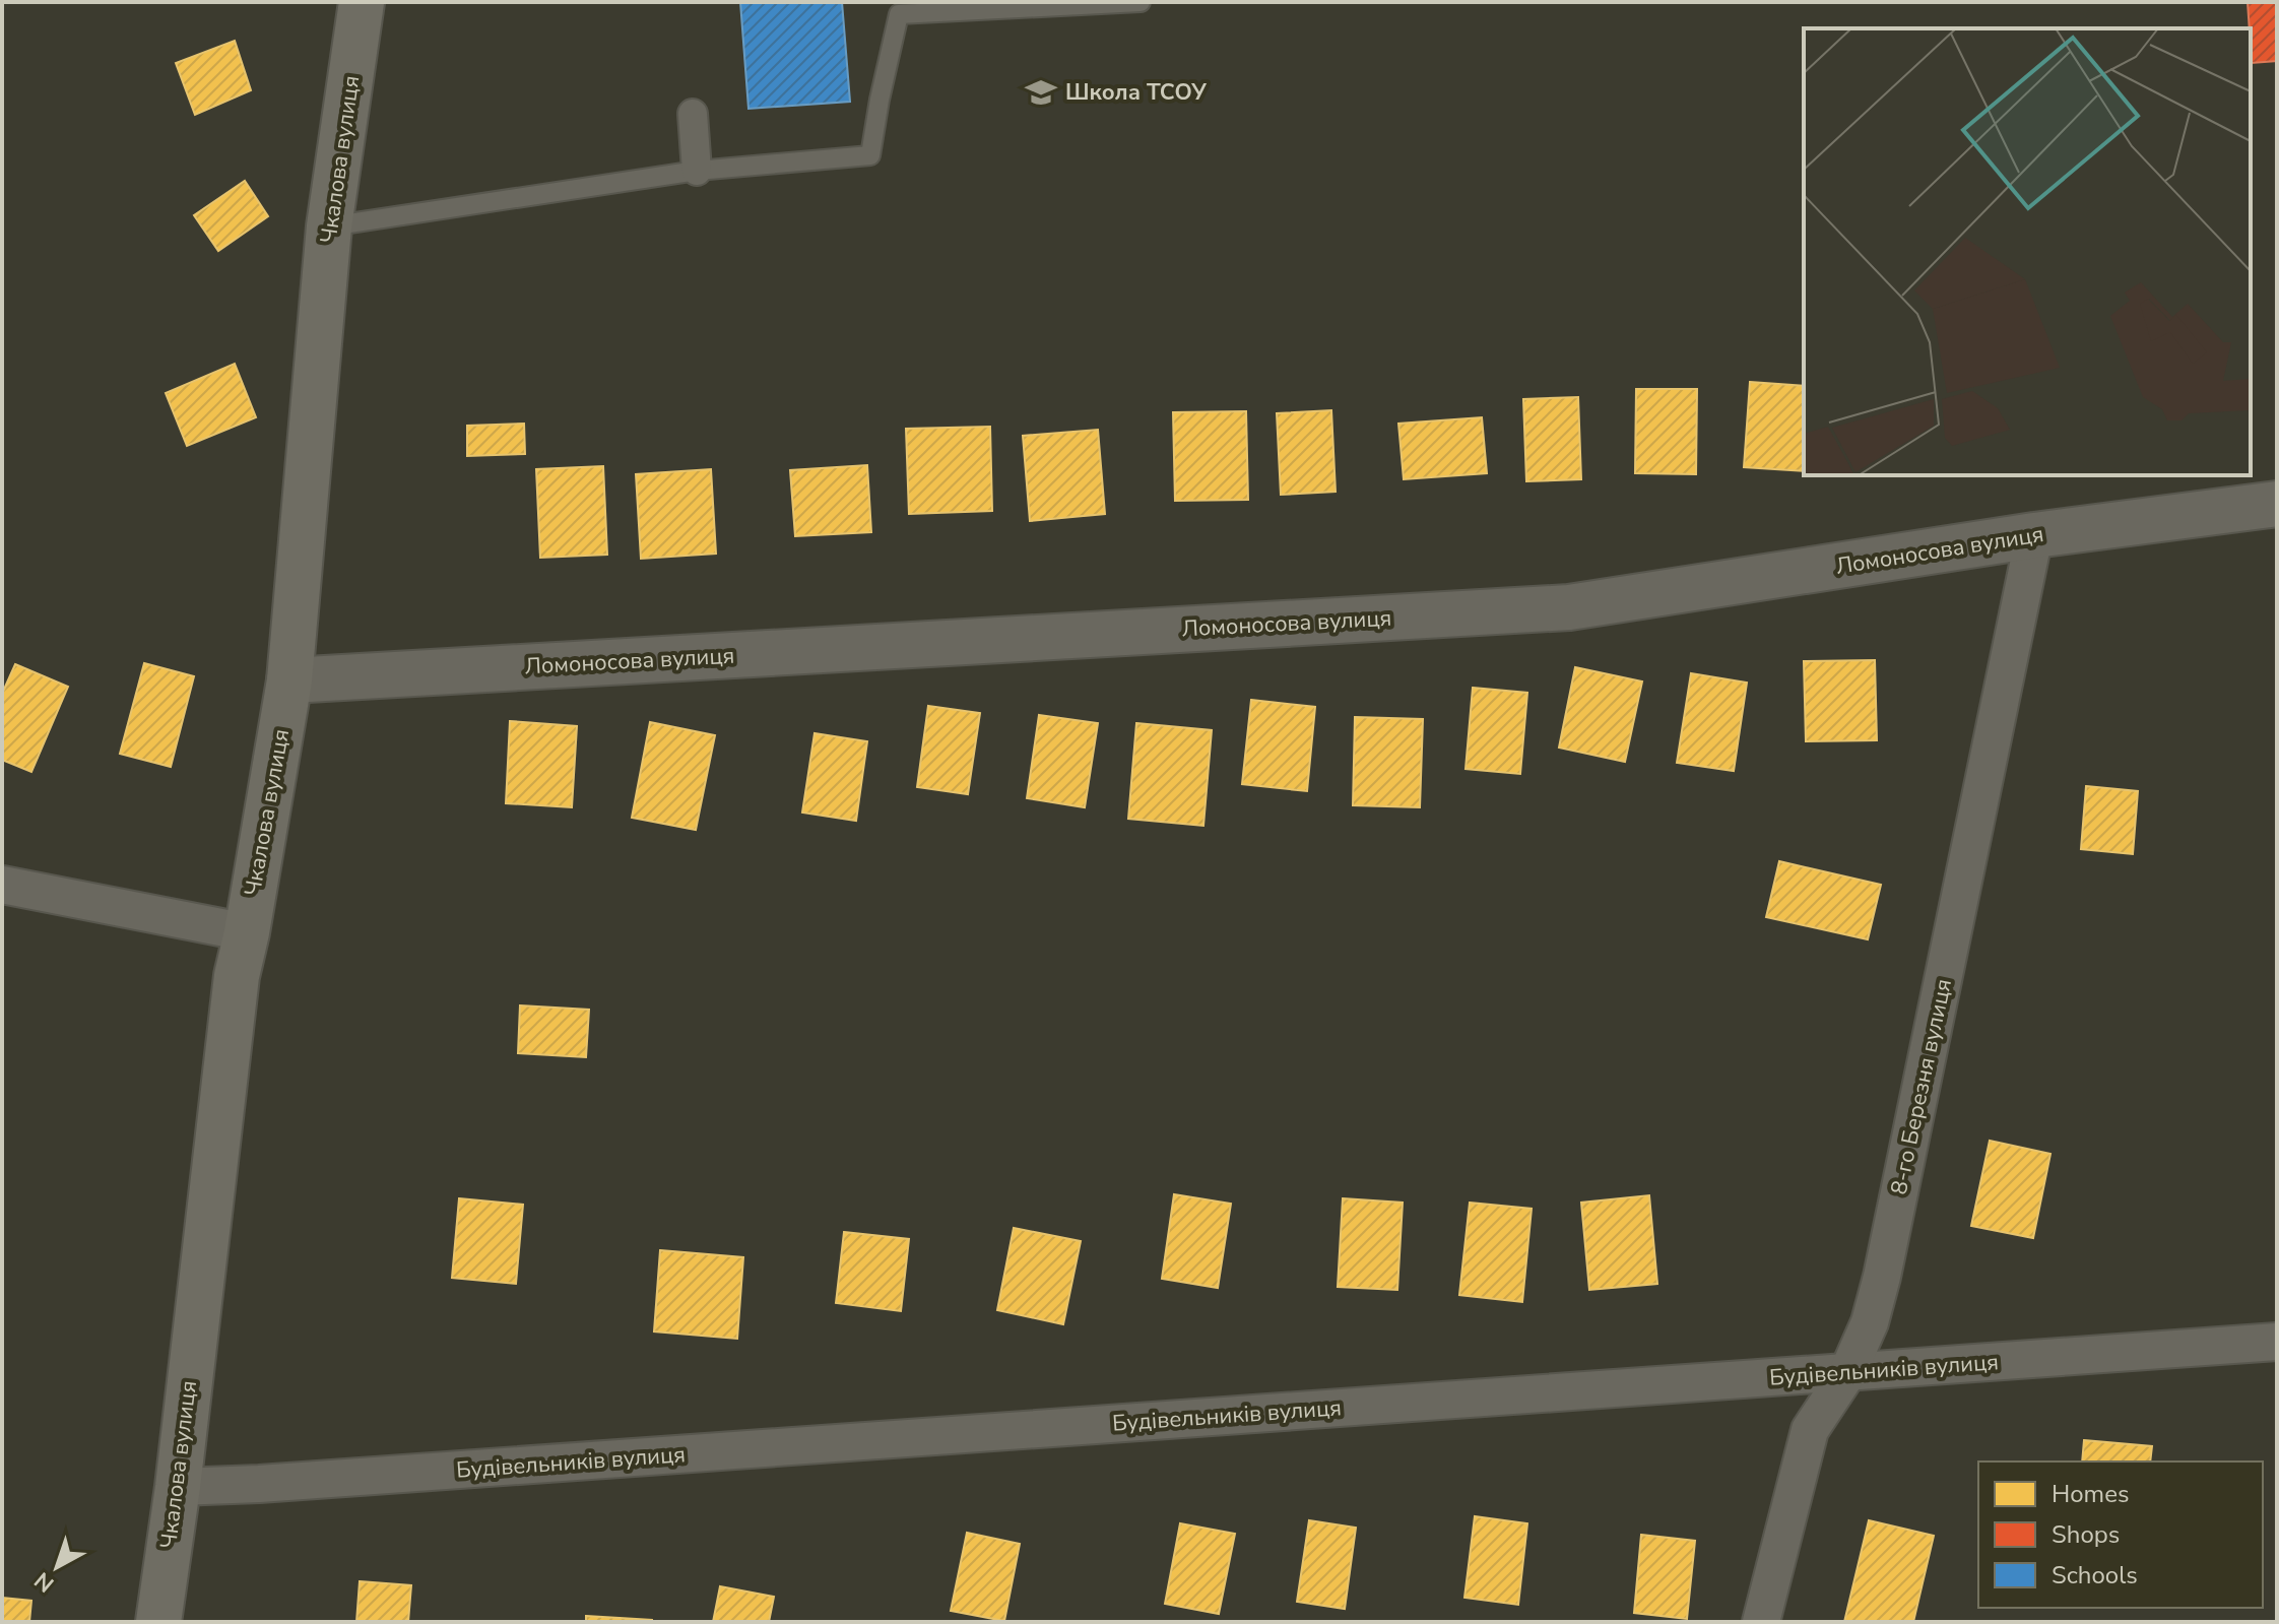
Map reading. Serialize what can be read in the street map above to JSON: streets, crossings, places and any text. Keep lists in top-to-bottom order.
{
  "streets": {
    "main road": ["Чкалова вулиця"],
    "street": ["Ломоносова вулиця", "8-го Березня вулиця", "Будівельників вулиця"]
  },
  "crossings": [
    ["Чкалова вулиця", "Ломоносова вулиця"],
    ["Чкалова вулиця", "Будівельників вулиця"],
    ["Ломоносова вулиця", "8-го Березня вулиця"],
    ["8-го Березня вулиця", "Будівельників вулиця"]
  ],
  "places": {
    "school or university": ["Школа ТСОУ"]
  },
  "legend": ["Homes", "Shops", "Schools"],
  "north": "bottom left"
}
